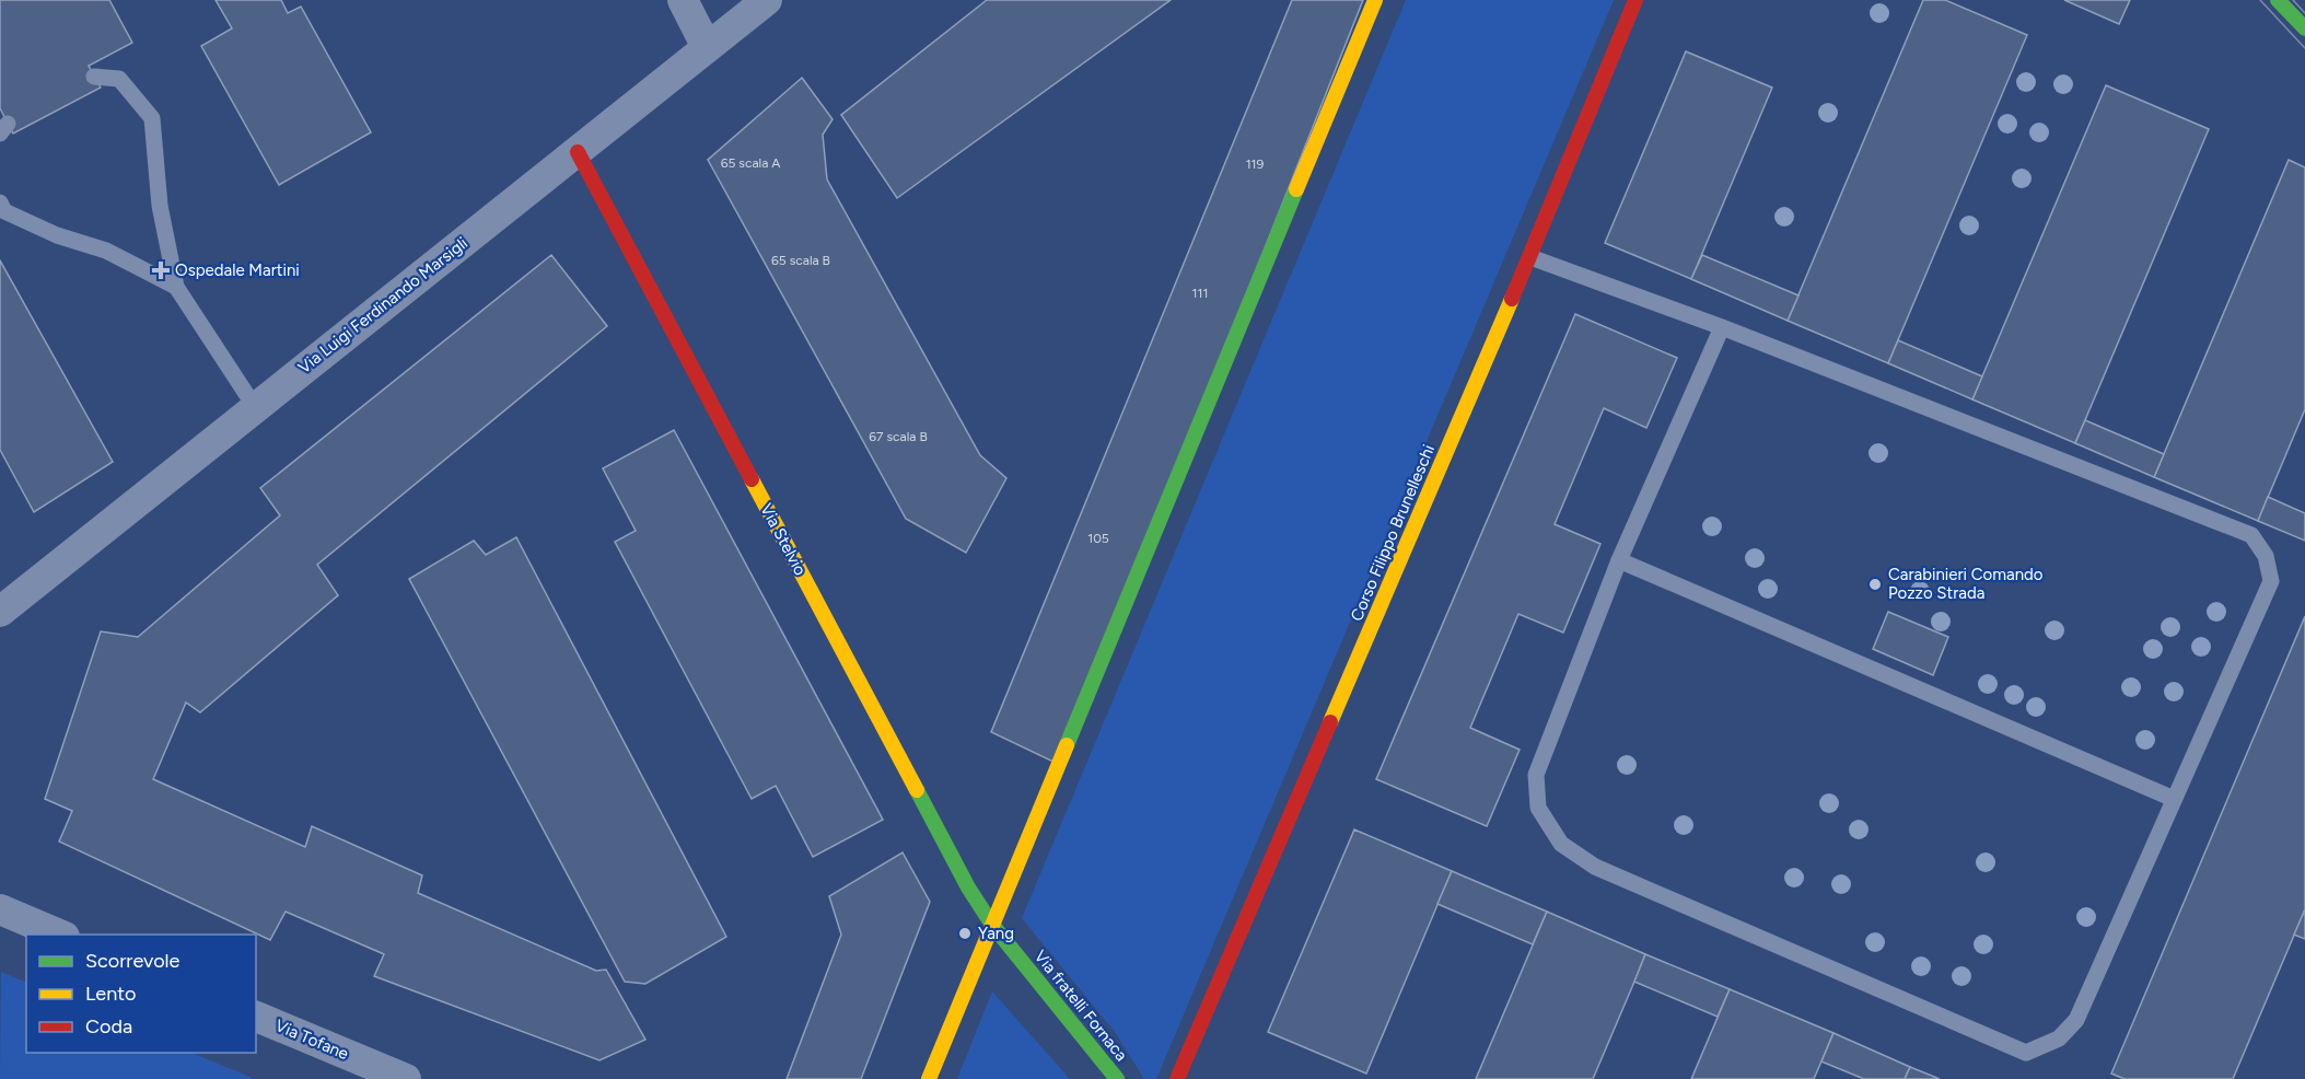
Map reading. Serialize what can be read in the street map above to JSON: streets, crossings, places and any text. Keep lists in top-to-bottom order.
{
  "streets": {
    "street": [
      "Via Luigi Ferdinando Marsigli",
      "Corso Filippo Brunelleschi",
      "Via Stelvio",
      "Via fratelli Fornaca",
      "Via Tofane"
    ]
  },
  "crossings": [
    ["Via Luigi Ferdinando Marsigli", "Via Stelvio"],
    ["Via Stelvio", "Via fratelli Fornaca"]
  ],
  "places": {
    "health": ["Ospedale Martini"],
    "other": ["Carabinieri Comando Pozzo Strada", "Yang"]
  },
  "house_numbers": [
    "65 scala A",
    "119",
    "65 scala B",
    "111",
    "67 scala B",
    "105"
  ],
  "legend": ["Scorrevole", "Lento", "Coda"]
}
